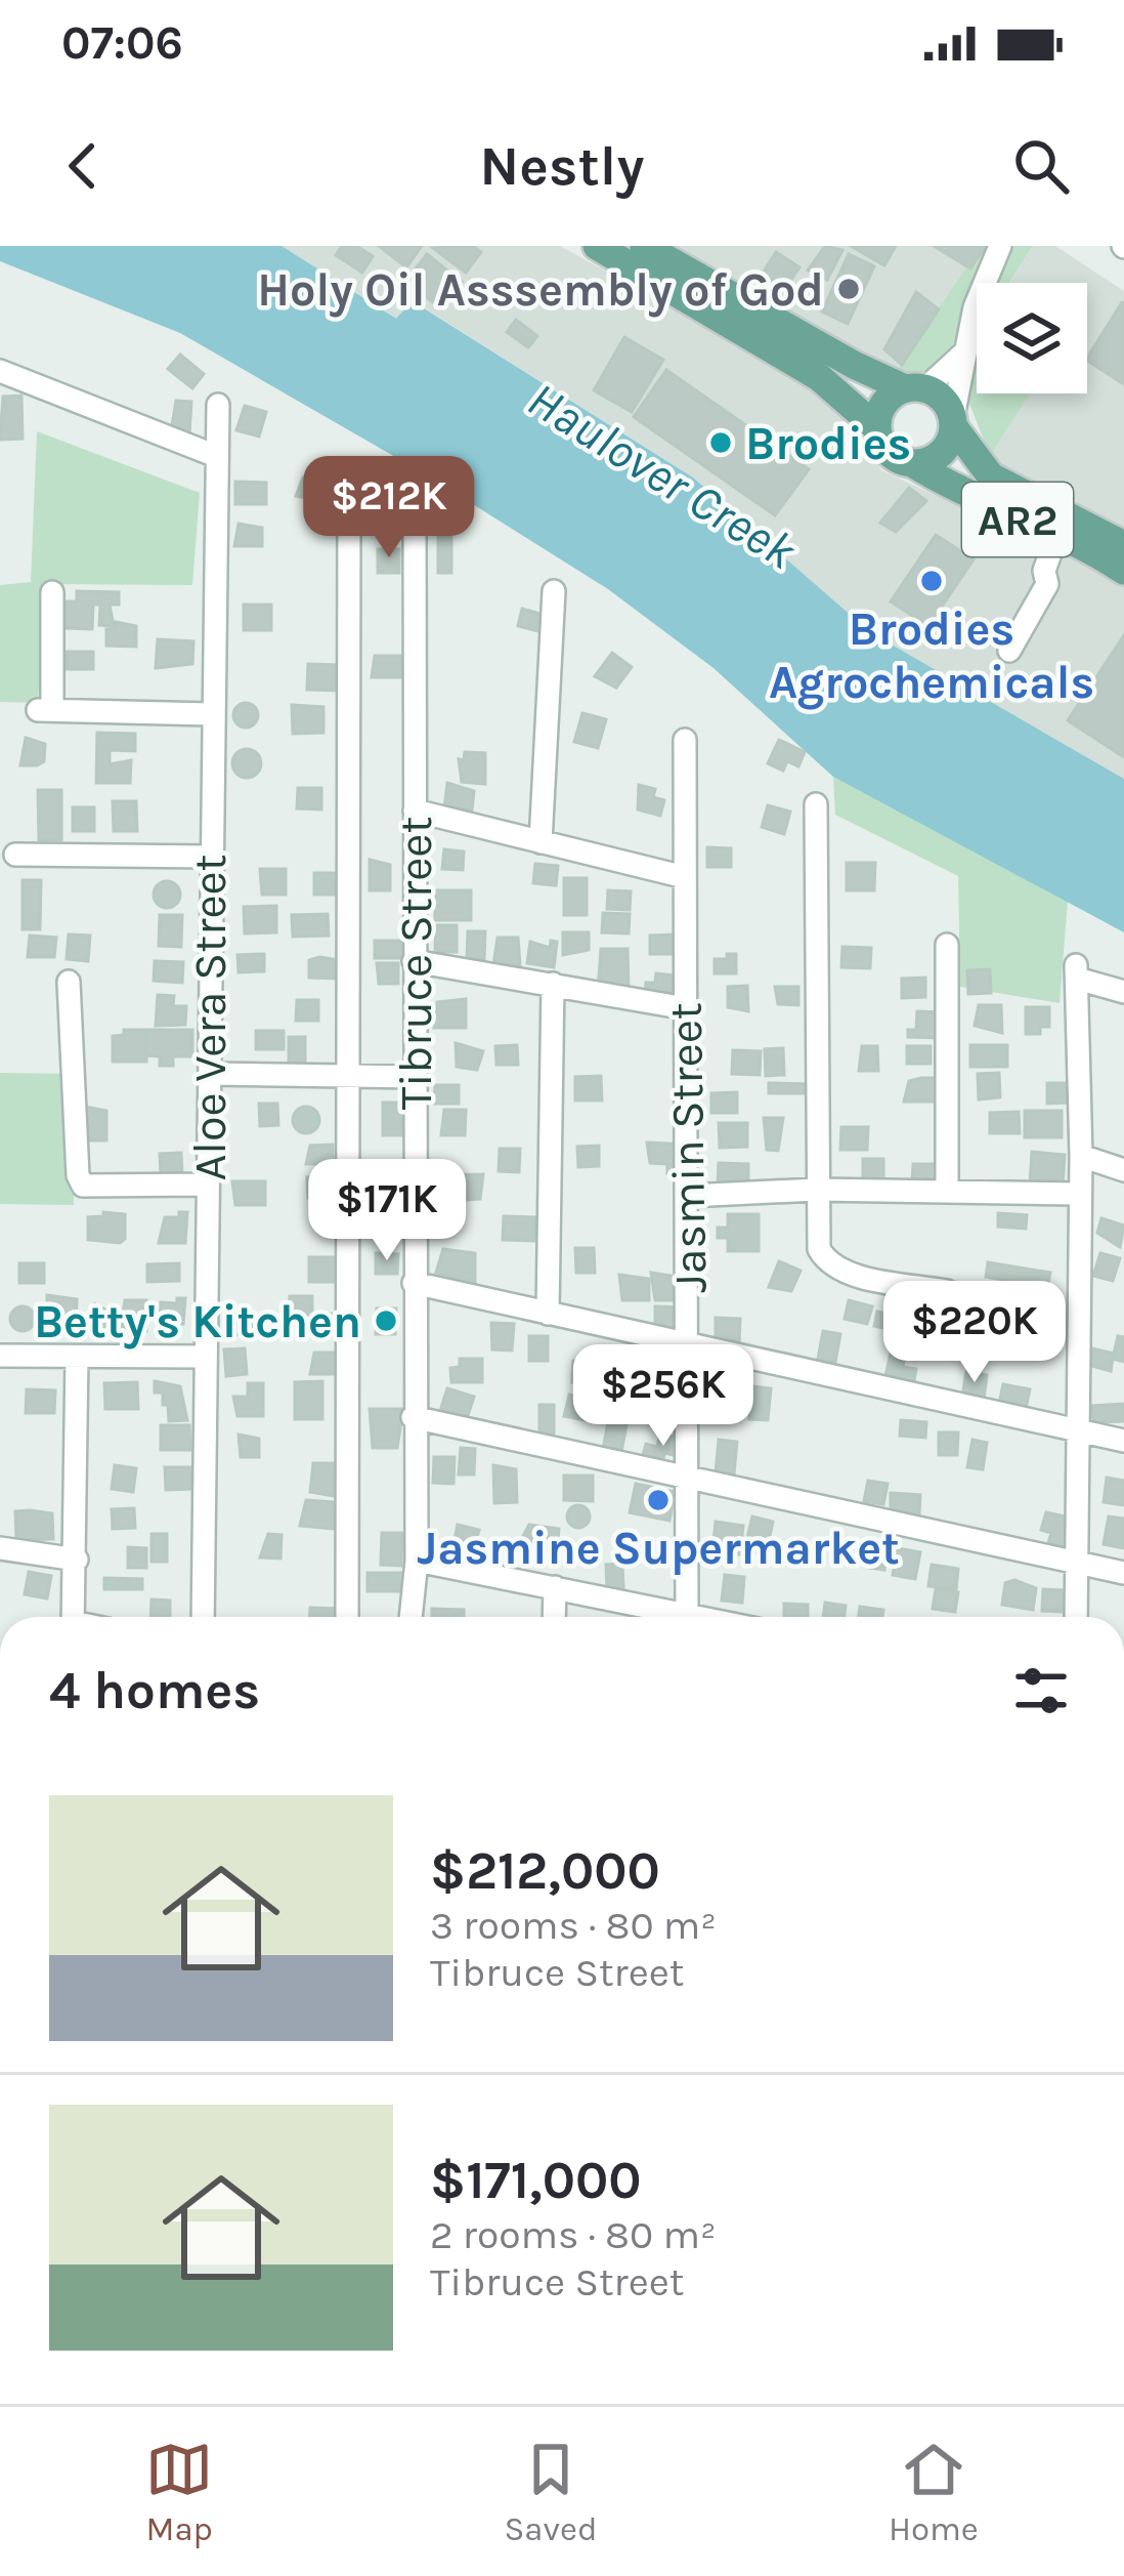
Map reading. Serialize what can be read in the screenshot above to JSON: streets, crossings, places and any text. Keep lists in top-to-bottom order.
{
  "streets": {
    "main road": ["AR2"],
    "street": ["Tibruce Street", "Aloe Vera Street", "Jasmin Street"]
  },
  "water": ["Haulover Creek"],
  "places": [
    "Holy Oil Asssembly of God",
    "Brodies",
    "Brodies Agrochemicals",
    "Betty's Kitchen",
    "Jasmine Supermarket"
  ],
  "page": {
    "status": "07:06",
    "header": "Nestly",
    "price": [
      "$212K",
      "$171K",
      "$220K",
      "$256K"
    ],
    "heading": "4 homes",
    "list": [
      {
        "name": "$212,000",
        "note": "3 rooms · 80 m² · Tibruce Street"
      },
      {
        "name": "$171,000",
        "note": "2 rooms · 80 m² · Tibruce Street"
      }
    ],
    "tabs": ["Map", "Saved", "Home"]
  }
}
